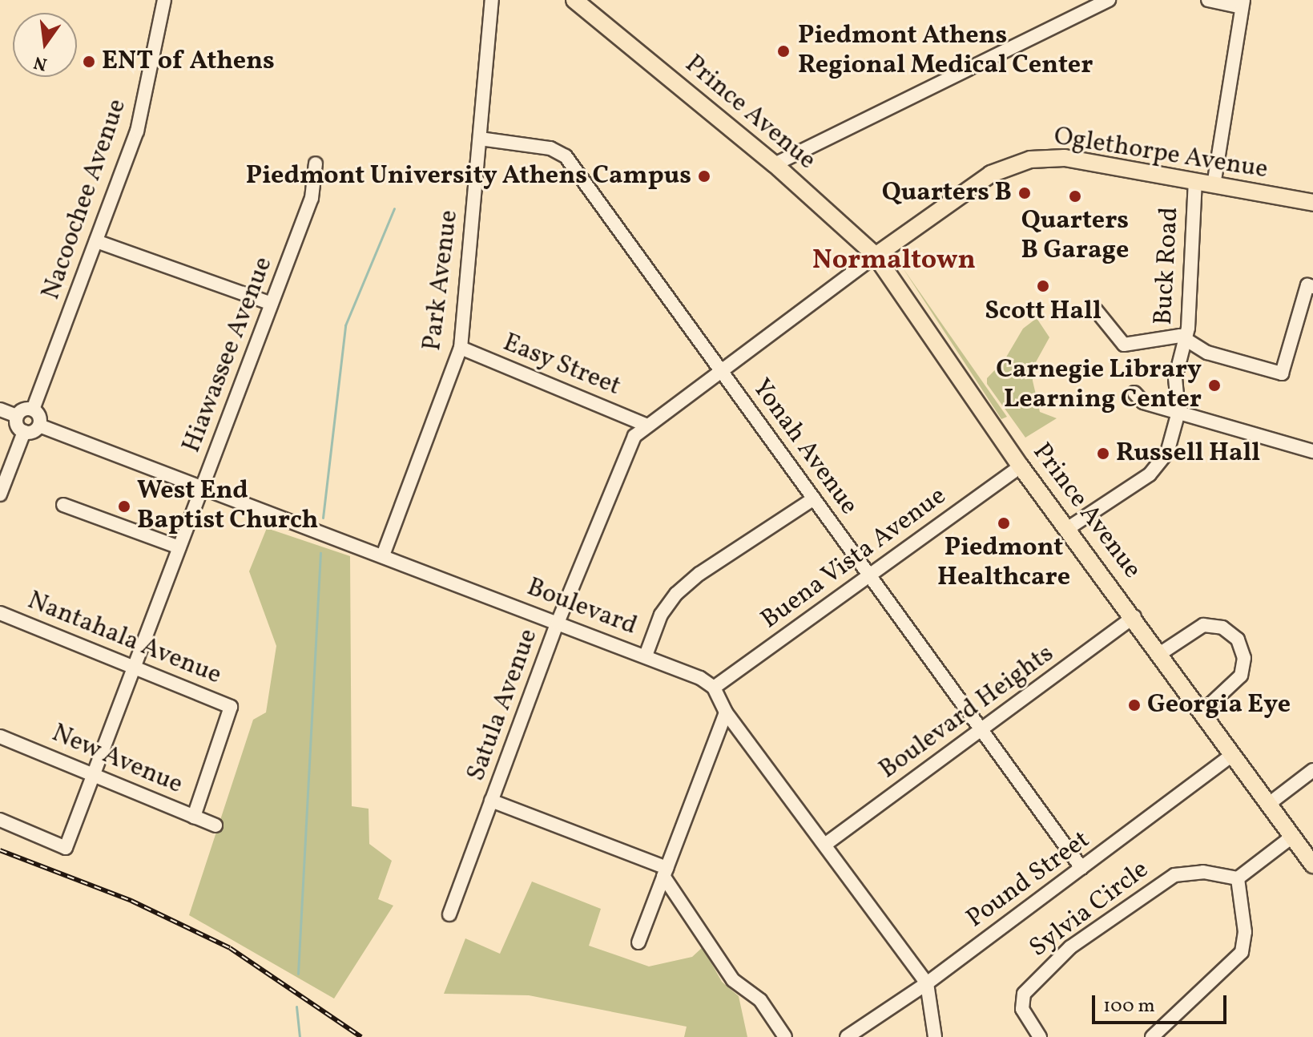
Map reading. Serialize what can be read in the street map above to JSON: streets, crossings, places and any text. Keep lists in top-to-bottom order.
{
  "streets": {
    "main road": ["Prince Avenue", "Oglethorpe Avenue"],
    "street": [
      "Nacoochee Avenue",
      "Buck Road",
      "Park Avenue",
      "Hiawassee Avenue",
      "Easy Street",
      "Yonah Avenue",
      "Buena Vista Avenue",
      "Boulevard",
      "Nantahala Avenue",
      "Satula Avenue",
      "Boulevard Heights",
      "New Avenue",
      "Pound Street",
      "Sylvia Circle"
    ]
  },
  "crossings": [
    ["Prince Avenue", "Oglethorpe Avenue"],
    ["Prince Avenue", "Buck Road"],
    ["Prince Avenue", "Buena Vista Avenue"],
    ["Prince Avenue", "Satula Avenue"],
    ["Prince Avenue", "Boulevard Heights"],
    ["Prince Avenue", "Pound Street"],
    ["Oglethorpe Avenue", "Buck Road"],
    ["Oglethorpe Avenue", "Satula Avenue"],
    ["Nacoochee Avenue", "Boulevard"],
    ["Park Avenue", "Easy Street"],
    ["Park Avenue", "Yonah Avenue"],
    ["Park Avenue", "Boulevard"],
    ["Hiawassee Avenue", "Boulevard"],
    ["Hiawassee Avenue", "Nantahala Avenue"],
    ["Hiawassee Avenue", "New Avenue"],
    ["Easy Street", "Satula Avenue"],
    ["Yonah Avenue", "Buena Vista Avenue"],
    ["Yonah Avenue", "Satula Avenue"],
    ["Yonah Avenue", "Boulevard Heights"],
    ["Yonah Avenue", "Pound Street"],
    ["Buena Vista Avenue", "Boulevard"],
    ["Boulevard", "Satula Avenue"],
    ["Nantahala Avenue", "New Avenue"]
  ],
  "districts": ["Normaltown"],
  "places": [
    "Piedmont Athens Regional Medical Center",
    "ENT of Athens",
    "Piedmont University Athens Campus",
    "Quarters B",
    "Quarters B Garage",
    "Scott Hall",
    "Carnegie Library Learning Center",
    "Russell Hall",
    "West End Baptist Church",
    "Piedmont Healthcare",
    "Georgia Eye"
  ],
  "scale_bar": "100 m",
  "north": "bottom"
}
